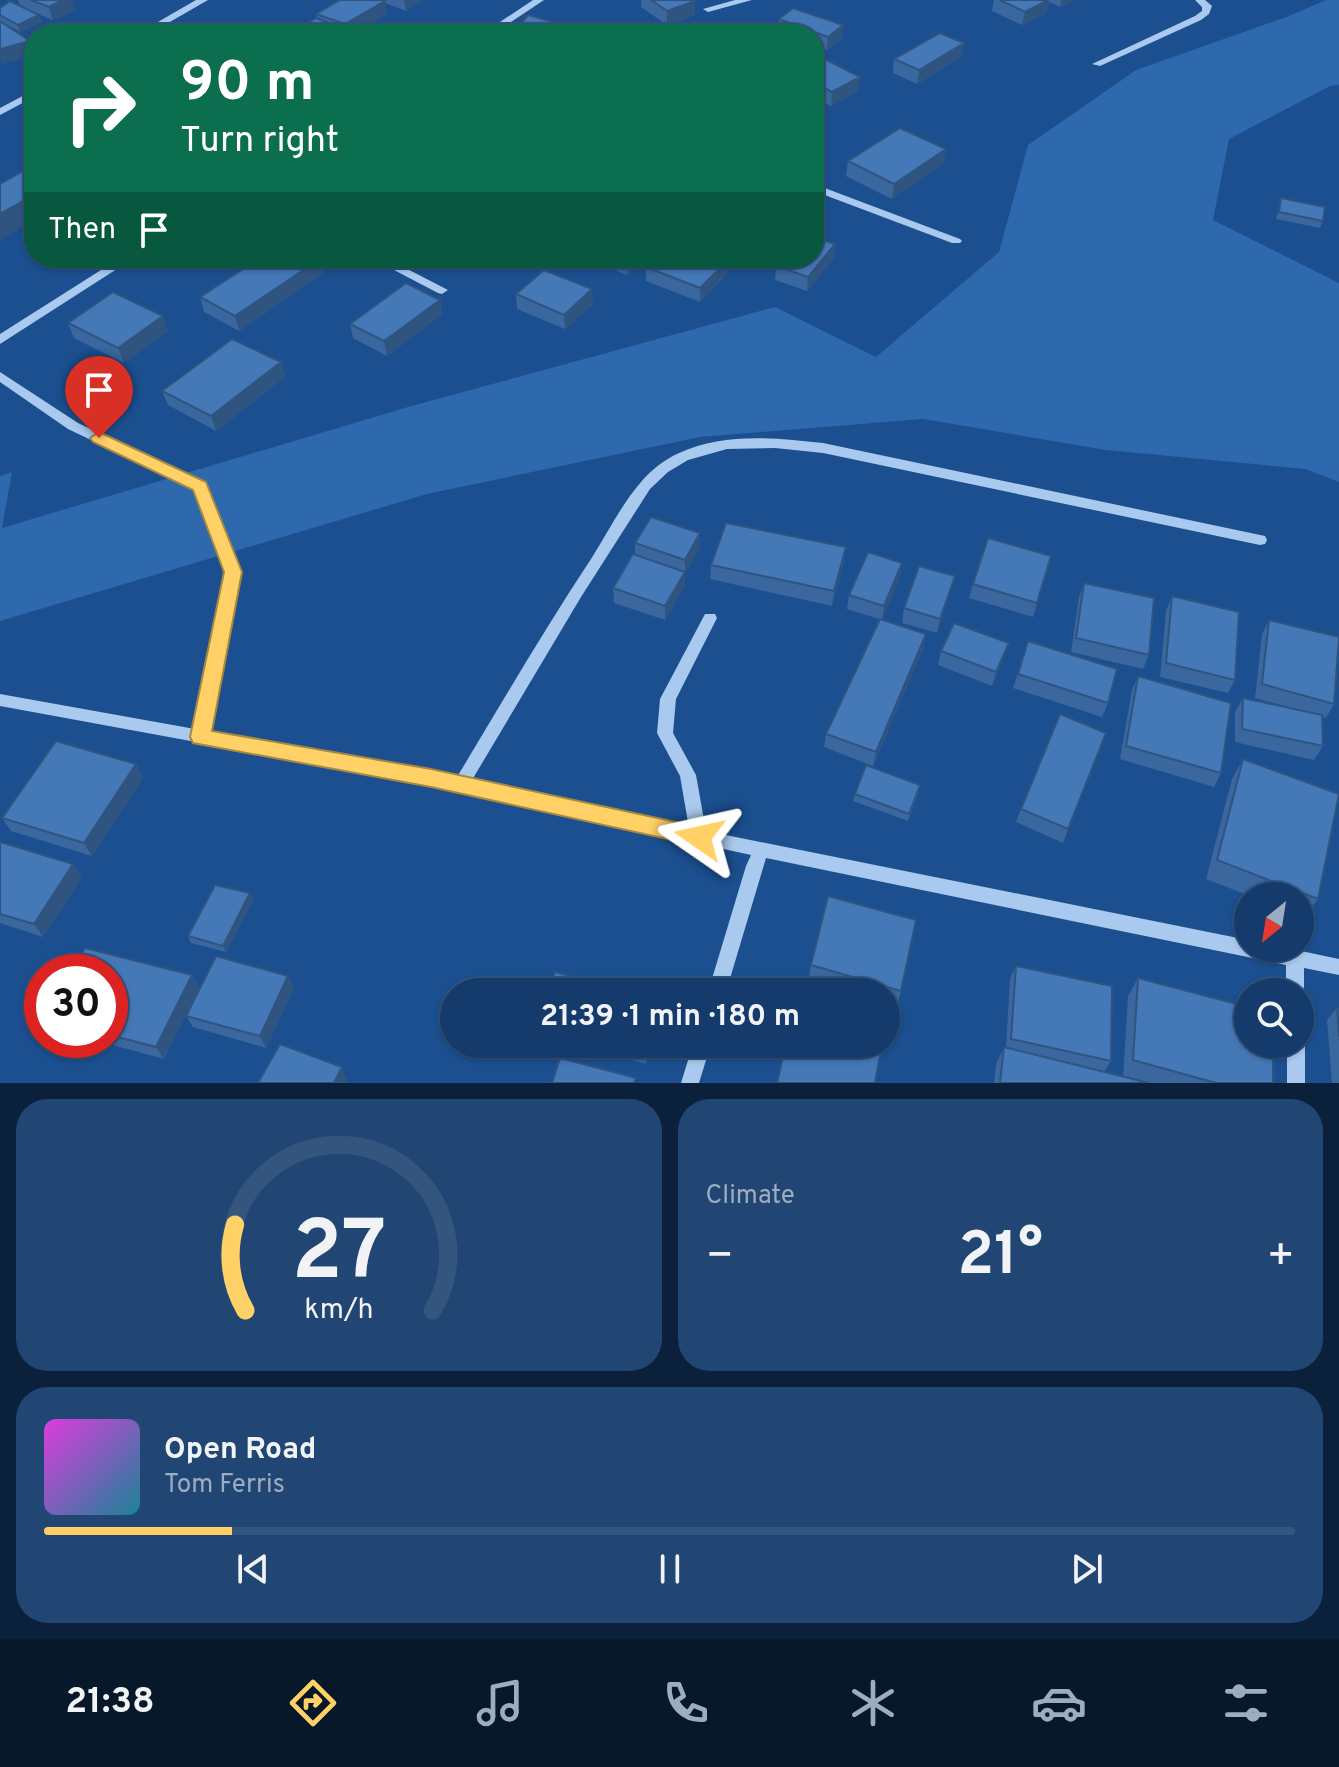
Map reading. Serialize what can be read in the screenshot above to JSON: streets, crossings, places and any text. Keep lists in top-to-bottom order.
{
  "north": "bottom left",
  "page": {
    "turn": ["90 m", "Turn right"],
    "then": "Then",
    "limit": "30",
    "trip": "21:39 · 1 min · 180 m",
    "tile": "Climate",
    "heat": ["−", "21°", "+"],
    "song": ["Open Road", "Tom Ferris"],
    "tabs": "21:38",
    "gauge": ["27", "km/h"]
  }
}
